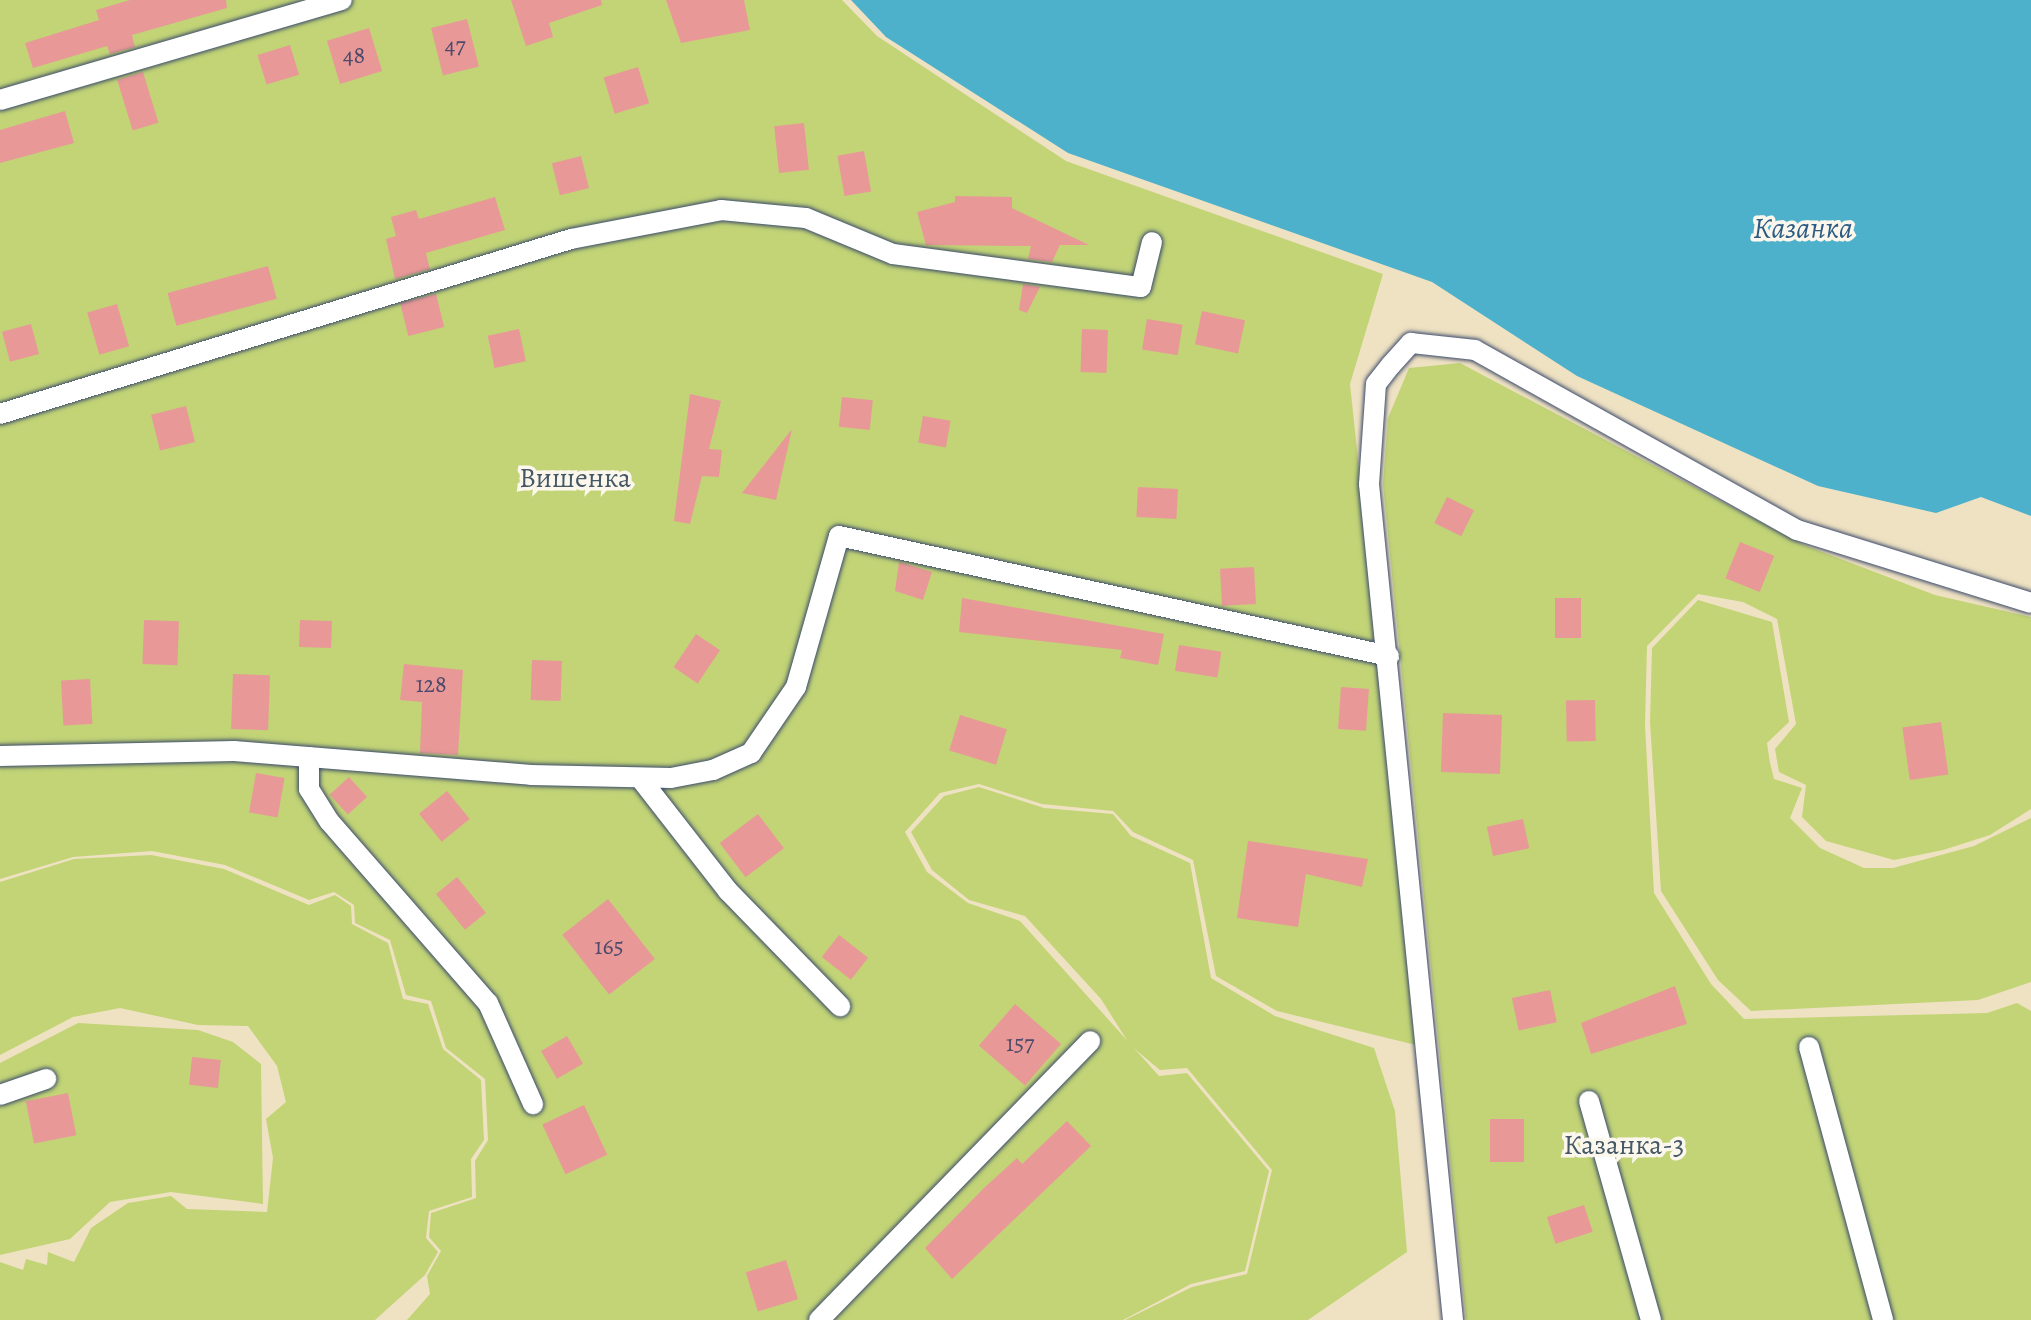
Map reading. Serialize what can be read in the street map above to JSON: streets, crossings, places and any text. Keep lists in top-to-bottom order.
{
  "water": ["Казанка"],
  "parks": ["Вишенка", "Казанка-3"],
  "house_numbers": [
    "47",
    "48",
    "128",
    "165",
    "157"
  ]
}
